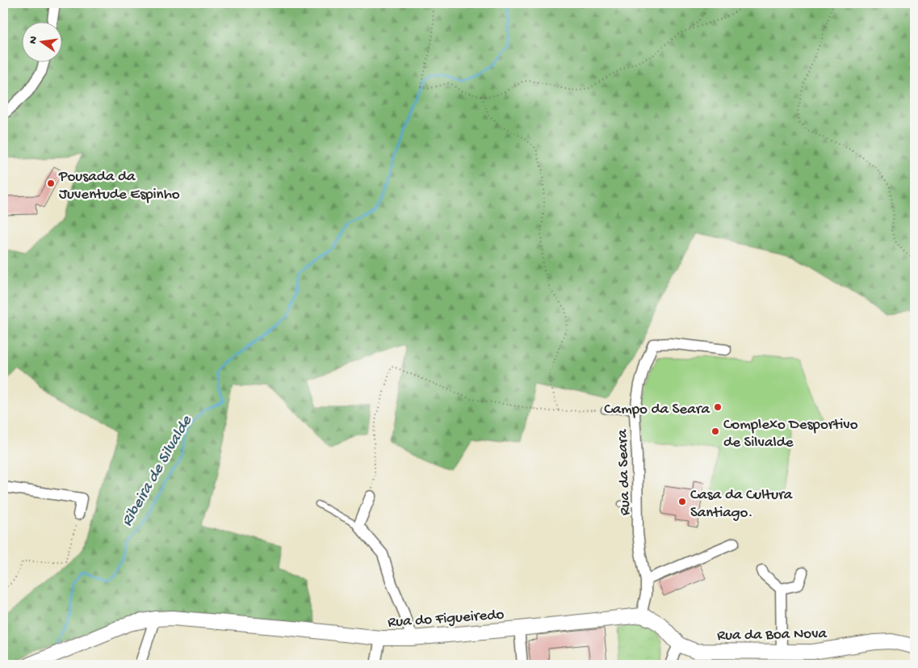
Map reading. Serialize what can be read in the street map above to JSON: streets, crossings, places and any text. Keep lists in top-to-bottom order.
{
  "streets": {
    "main road": ["Rua do Figueiredo", "Rua da Boa Nova"],
    "street": ["Rua da Seara"]
  },
  "crossings": [
    ["Rua da Seara", "Rua do Figueiredo"]
  ],
  "water": ["Ribeira de Silvalde"],
  "places": [
    "Pousada da Juventude Espinho",
    "Campo da Seara",
    "Complexo Desportivo de Silvalde",
    "Casa da Cultura Santiago."
  ],
  "north": "left"
}
